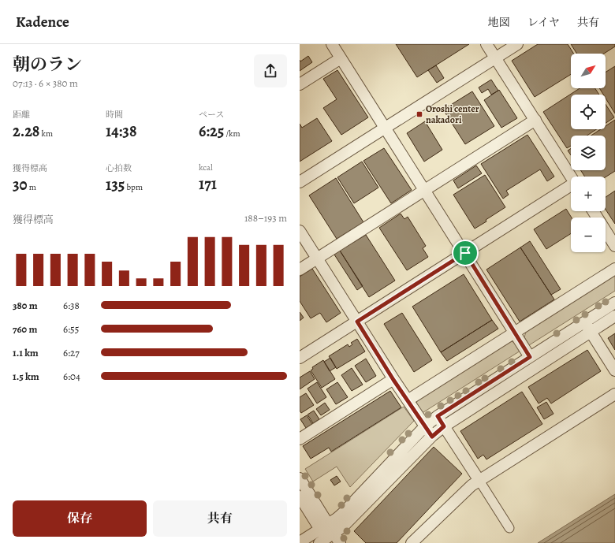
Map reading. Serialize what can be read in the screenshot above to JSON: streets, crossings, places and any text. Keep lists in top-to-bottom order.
{
  "places": {
    "transit": ["Oroshi center nakadori"]
  },
  "north": "top right",
  "page": {
    "header": "Kadence",
    "nav": ["地図", "レイヤ", "共有"],
    "heading": ["朝のラン", "07:13 · 6 × 380 m"],
    "map_buttons": ["+", "−"],
    "stats": [
      ["距離", "2.28 km"],
      ["時間", "14:38"],
      ["ペース", "6:25 /km"],
      ["獲得標高", "30 m"],
      ["心拍数", "135 bpm"],
      ["kcal", "171"]
    ],
    "chart": ["獲得標高", "188–193 m"],
    "list": [
      {
        "name": "380 m",
        "note": "6:38"
      },
      {
        "name": "760 m",
        "note": "6:55"
      },
      {
        "name": "1.1 km",
        "note": "6:27"
      },
      {
        "name": "1.5 km",
        "note": "6:04"
      }
    ],
    "buttons": ["保存", "共有"]
  }
}
